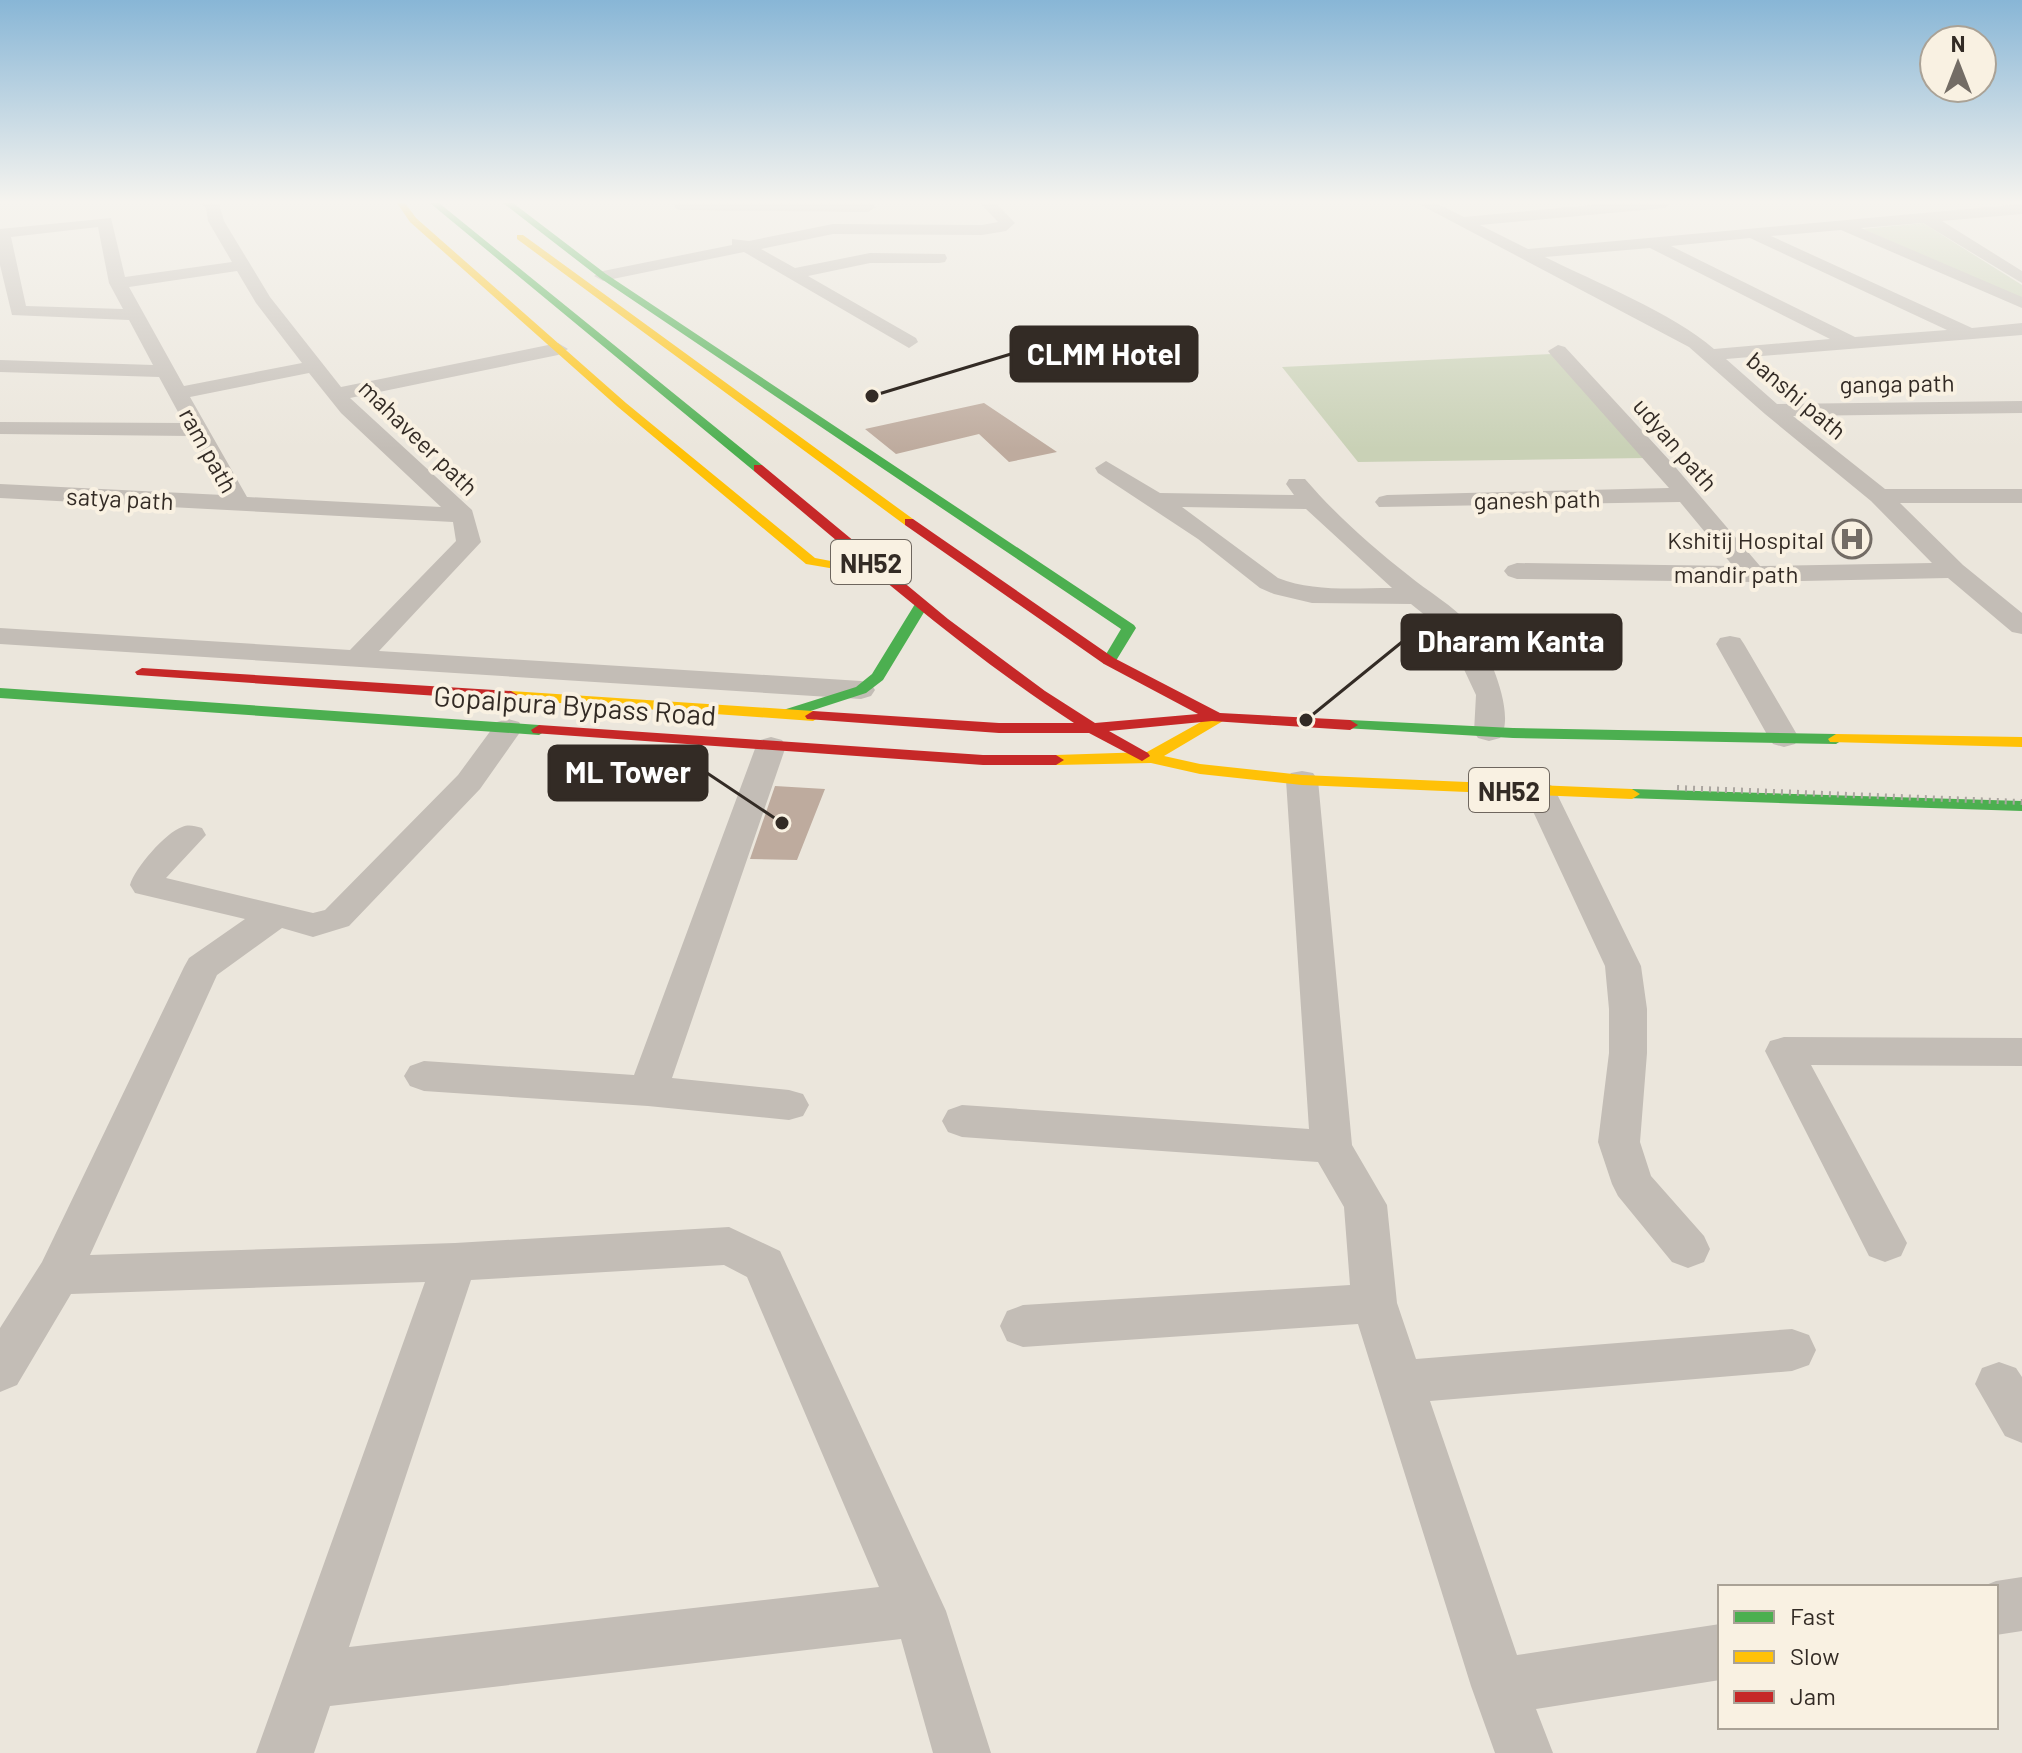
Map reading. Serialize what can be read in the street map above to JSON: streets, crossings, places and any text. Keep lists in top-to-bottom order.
{
  "streets": {
    "main road": ["NH52", "Gopalpura Bypass Road"],
    "street": [
      "ganga path",
      "banshi path",
      "mahaveer path",
      "udyan path",
      "ram path",
      "satya path",
      "ganesh path",
      "mandir path"
    ]
  },
  "crossings": [
    ["ganga path", "banshi path"],
    ["banshi path", "mandir path"],
    ["mahaveer path", "ram path"],
    ["udyan path", "ganesh path"],
    ["udyan path", "mandir path"],
    ["ram path", "satya path"],
    ["NH52", "Gopalpura Bypass Road"]
  ],
  "places": {
    "other": ["CLMM Hotel", "Dharam Kanta", "ML Tower"],
    "hospital": ["Kshitij Hospital"]
  },
  "legend": ["Fast", "Slow", "Jam"],
  "north": "top"
}
